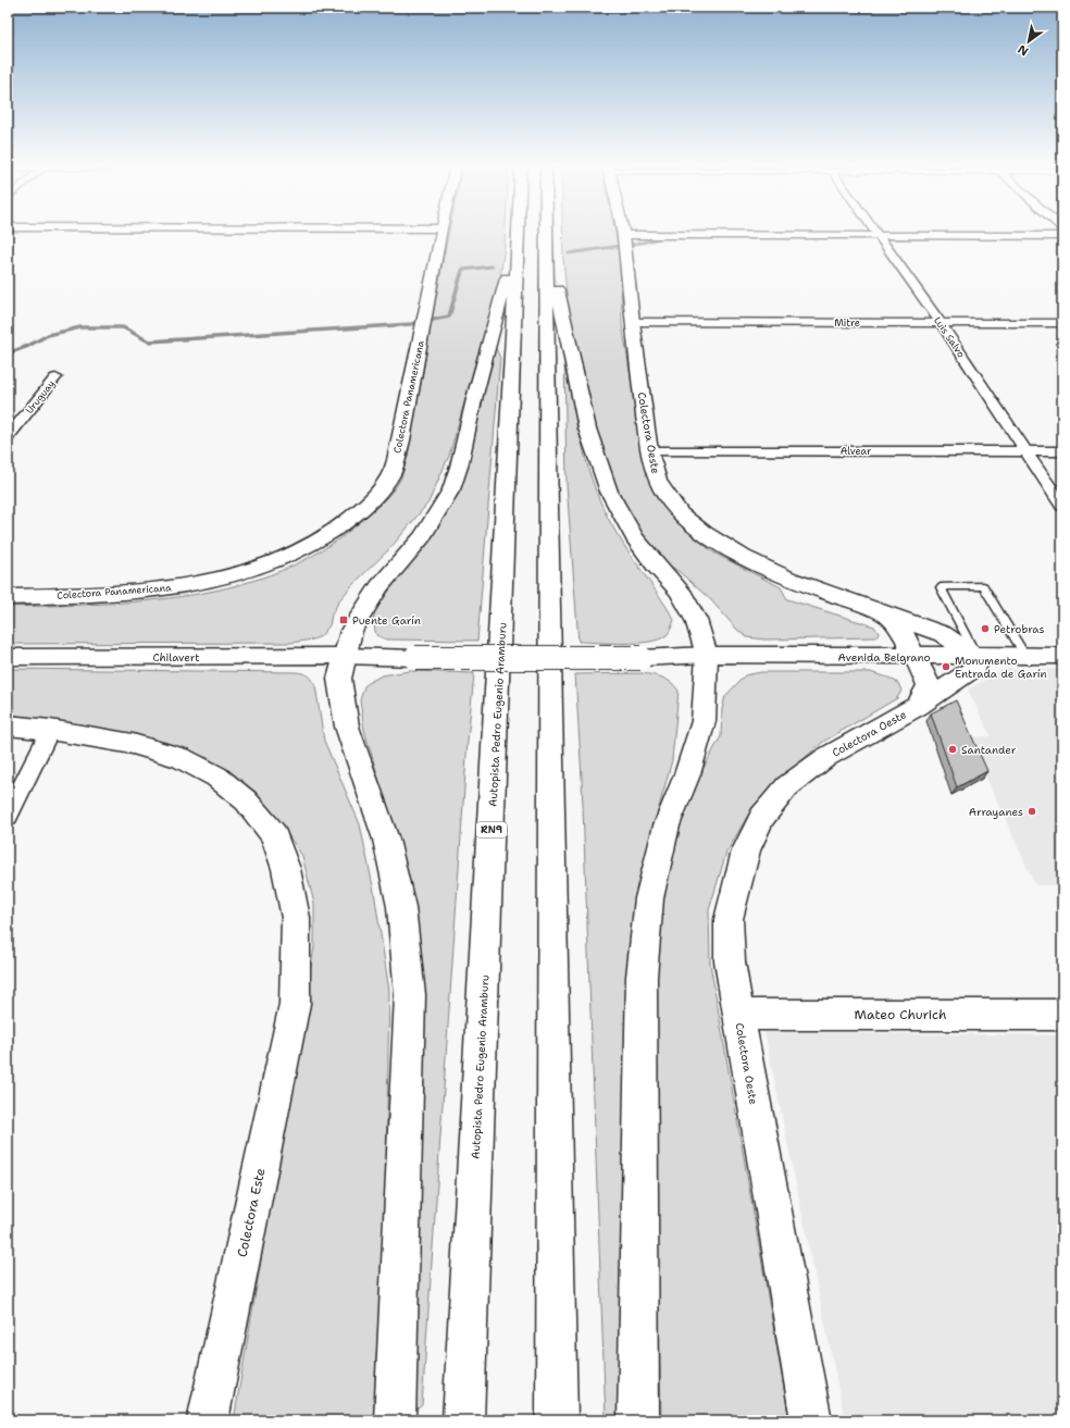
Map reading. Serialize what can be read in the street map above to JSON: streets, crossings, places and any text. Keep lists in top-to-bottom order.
{
  "streets": {
    "main road": [
      "Colectora Panamericana",
      "Colectora Oeste",
      "Chilavert",
      "Avenida Belgrano",
      "Autopista Pedro Eugenio Aramburu",
      "RN9",
      "Mateo Churich",
      "Colectora Este"
    ],
    "street": [
      "Mitre",
      "Luis Salvo",
      "Uruguay",
      "Alvear"
    ]
  },
  "crossings": [
    ["Mitre", "Luis Salvo"],
    ["Mitre", "Colectora Oeste"],
    ["Luis Salvo", "Alvear"],
    ["Colectora Oeste", "Alvear"],
    ["Colectora Oeste", "Avenida Belgrano"],
    ["Colectora Oeste", "Mateo Churich"]
  ],
  "places": {
    "transit": ["Puente Garín"],
    "other": [
      "Petrobras",
      "Monumento Entrada de Garín",
      "Santander",
      "Arrayanes"
    ]
  },
  "north": "bottom left"
}
